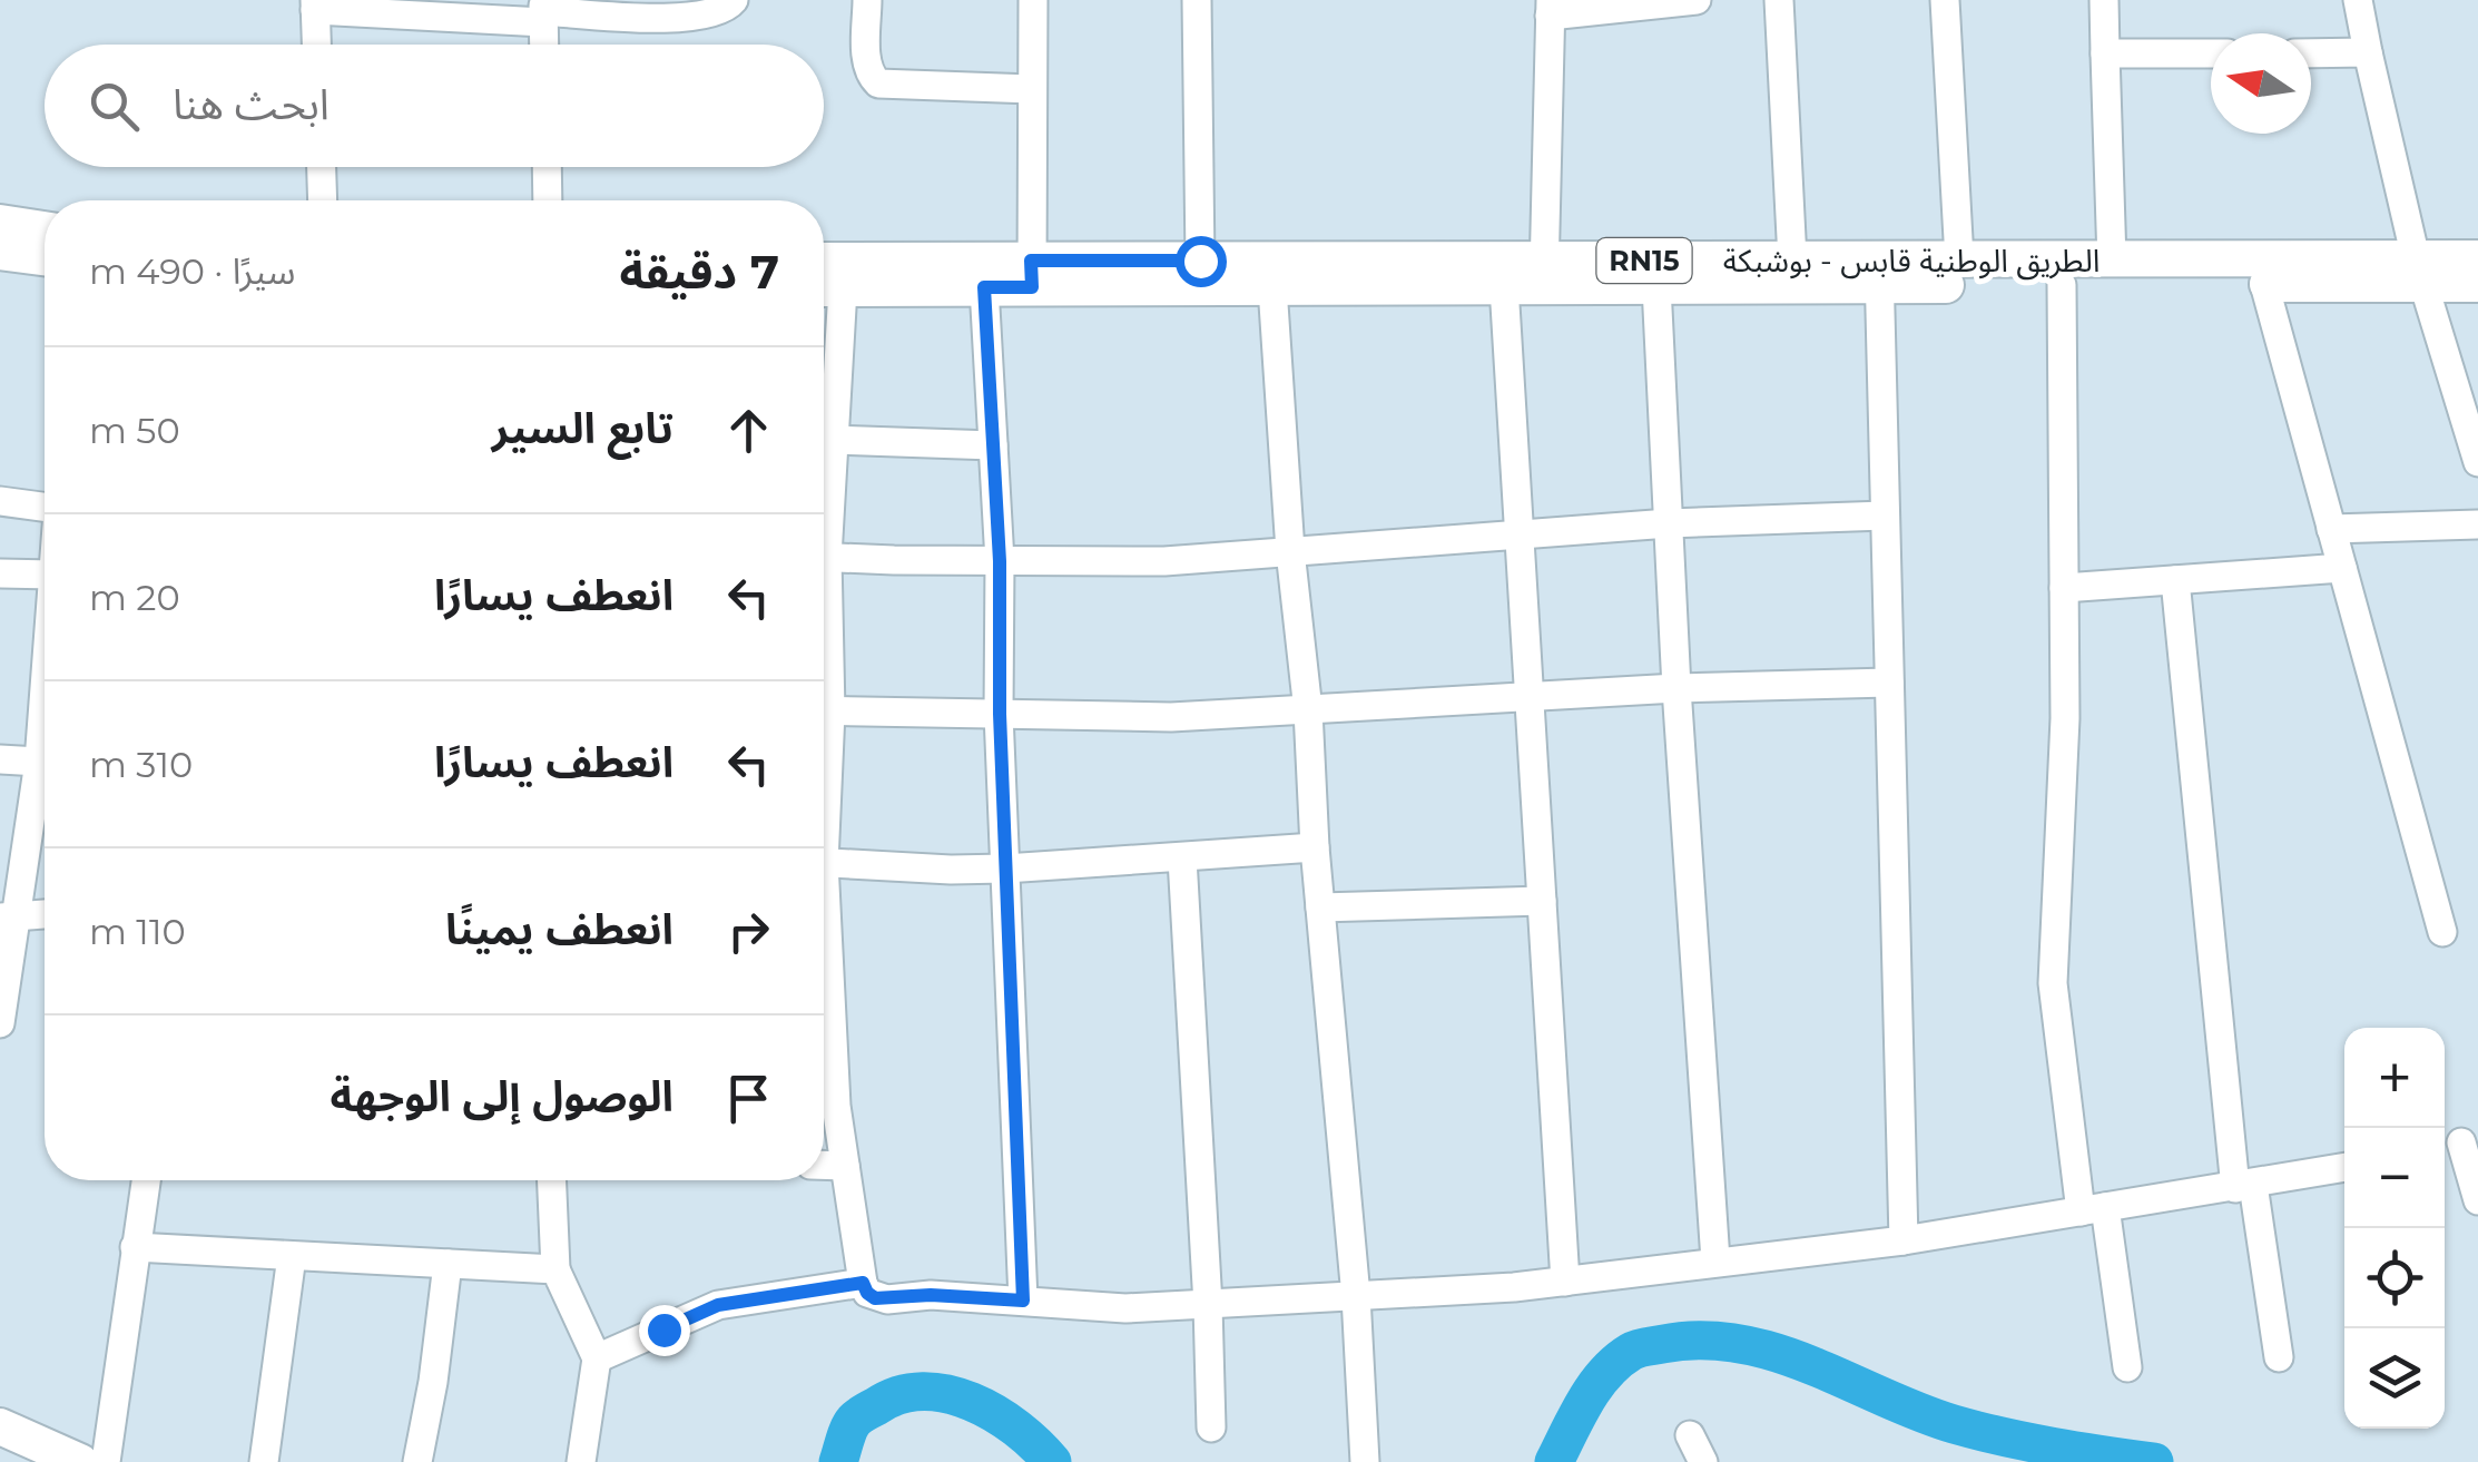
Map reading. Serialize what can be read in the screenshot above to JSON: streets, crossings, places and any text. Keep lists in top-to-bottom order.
{
  "streets": {
    "main road": ["RN15", "الطريق الوطنية قابس - بوشبكة"]
  },
  "north": "left",
  "page": {
    "search": "ابحث هنا",
    "heading": ["7 دقيقة", "سيرًا · 490 m"],
    "list": [
      ["تابع السير", "50 m"],
      ["انعطف يسارًا", "20 m"],
      ["انعطف يسارًا", "310 m"],
      ["انعطف يمينًا", "110 m"],
      "الوصول إلى الوجهة"
    ],
    "map_buttons": ["+", "−"]
  }
}
